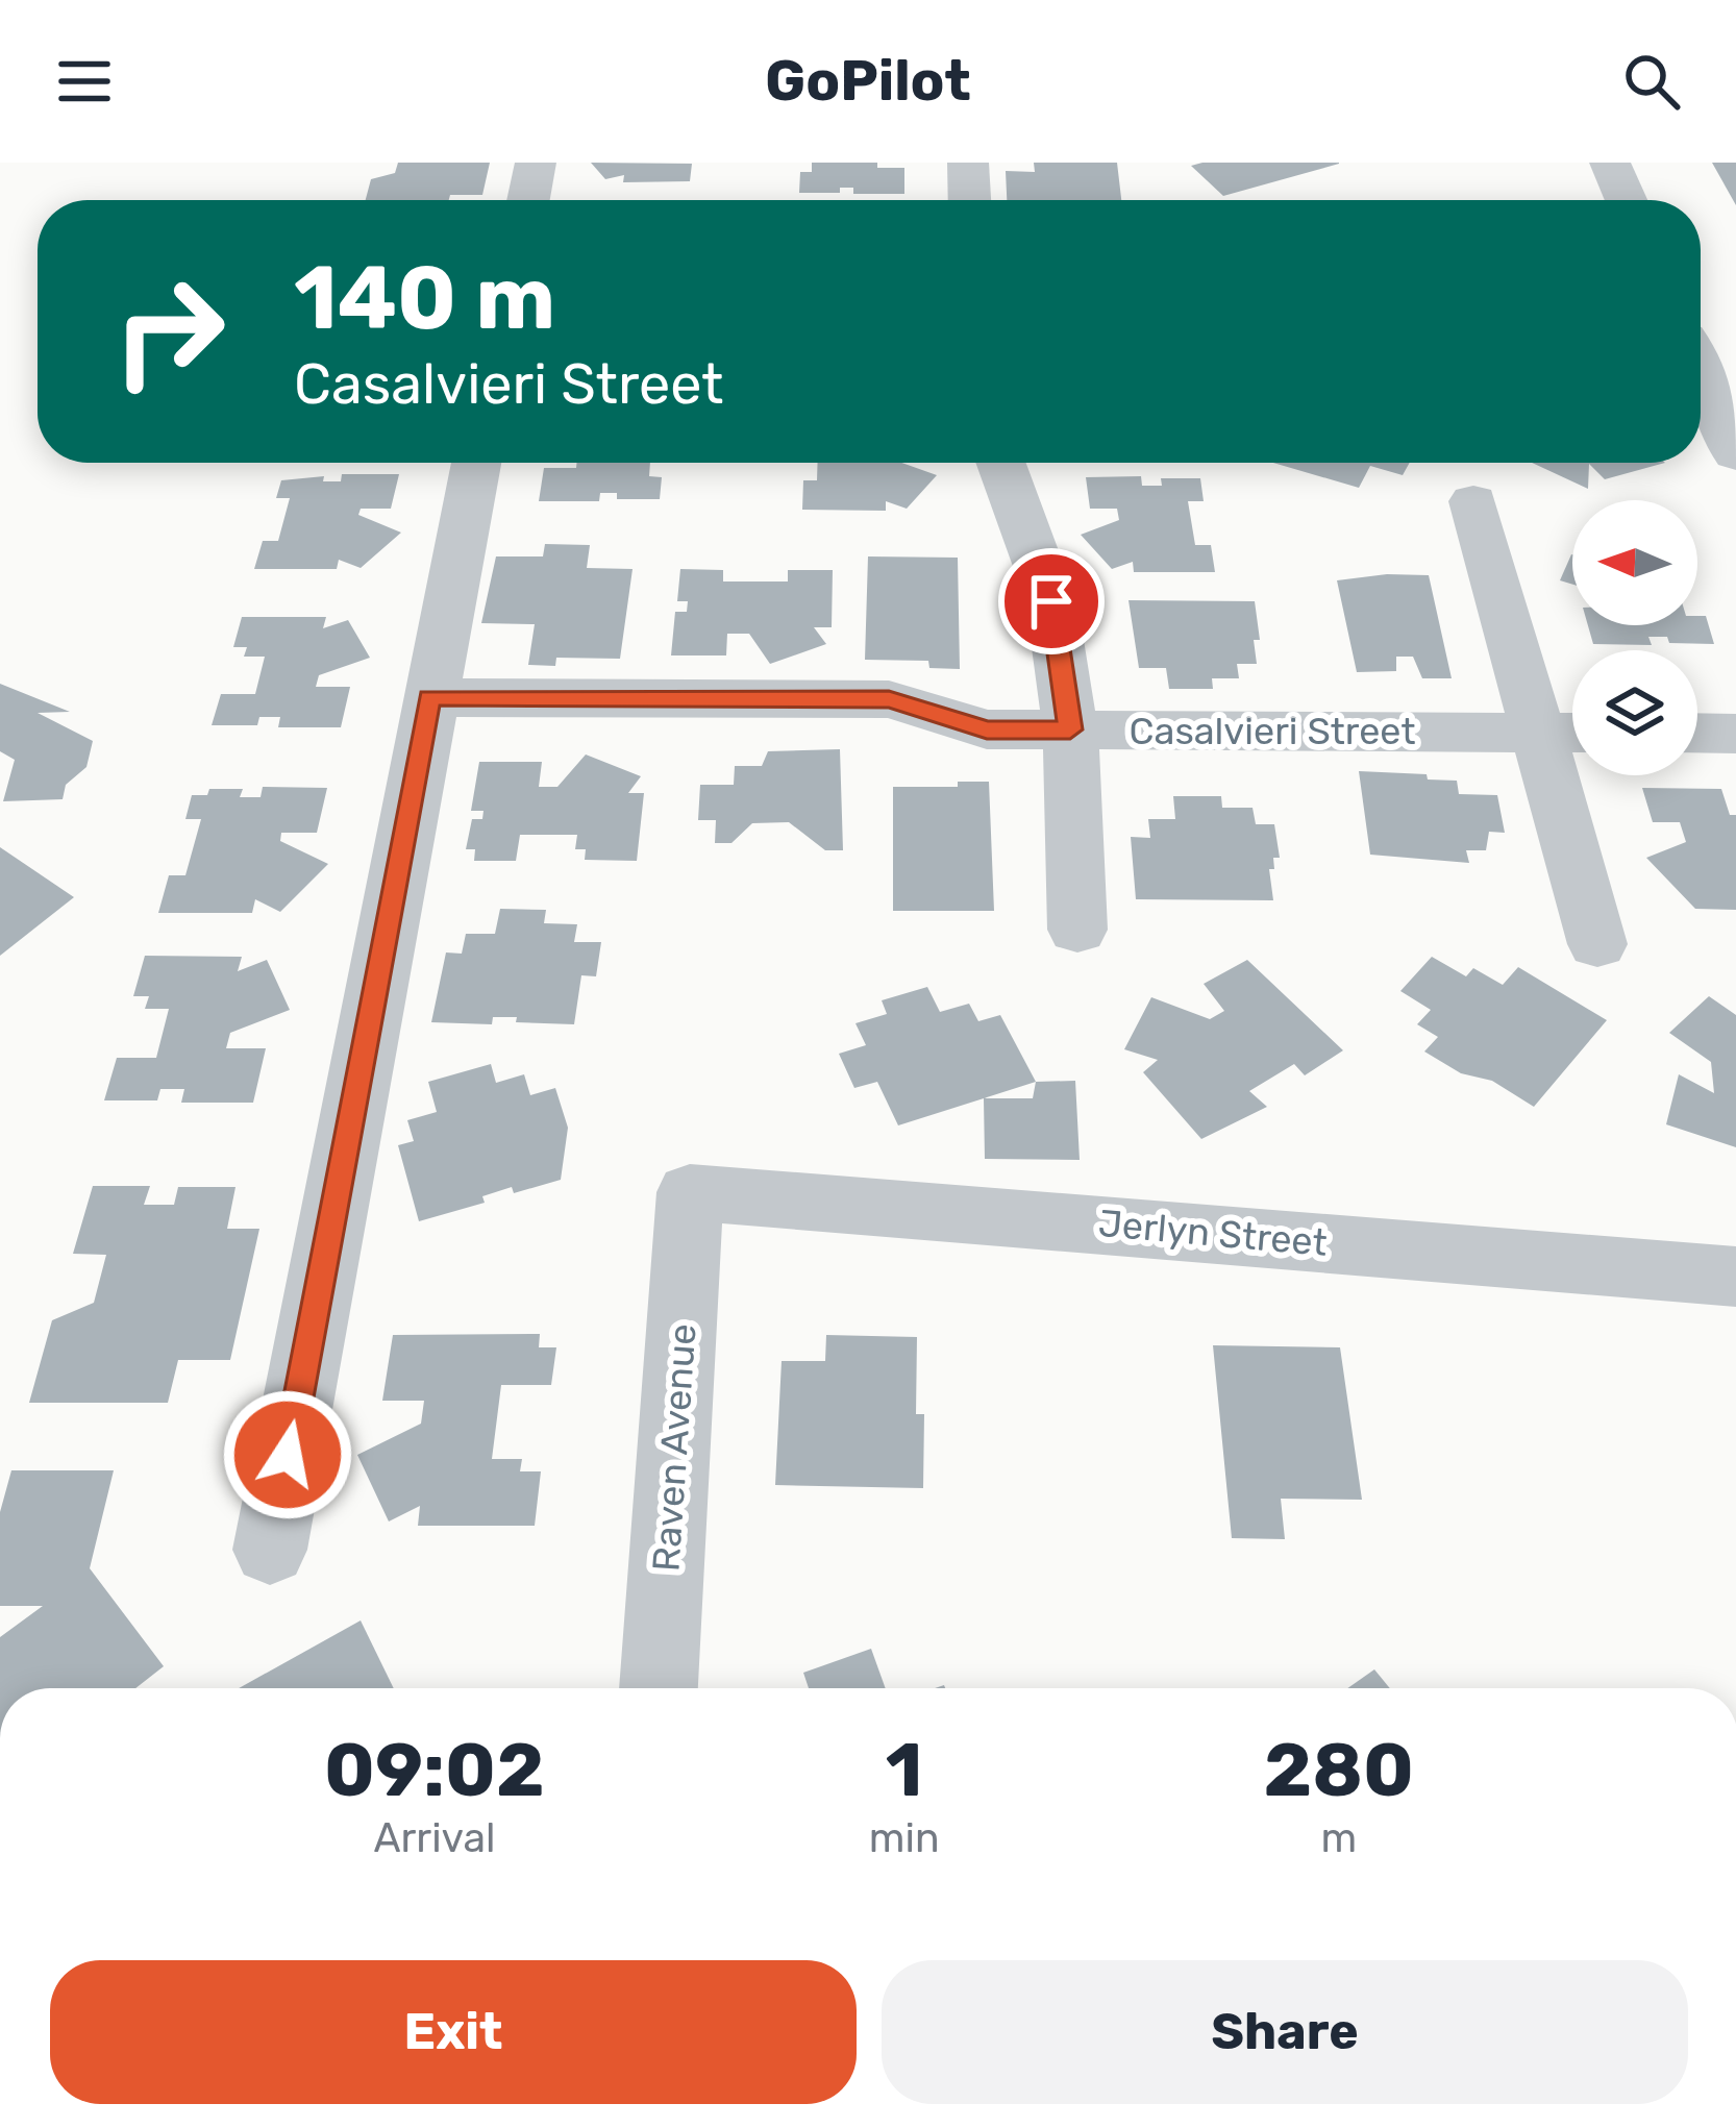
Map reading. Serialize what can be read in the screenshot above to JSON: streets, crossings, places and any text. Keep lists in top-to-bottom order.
{
  "streets": {
    "street": ["Casalvieri Street", "Jerlyn Street", "Raven Avenue"]
  },
  "crossings": [
    ["Jerlyn Street", "Raven Avenue"]
  ],
  "north": "left",
  "page": {
    "header": "GoPilot",
    "turn": ["140 m", "Casalvieri Street"],
    "eta": [
      "09:02",
      "Arrival",
      "1",
      "min",
      "280",
      "m"
    ],
    "buttons": ["Exit", "Share"]
  }
}
